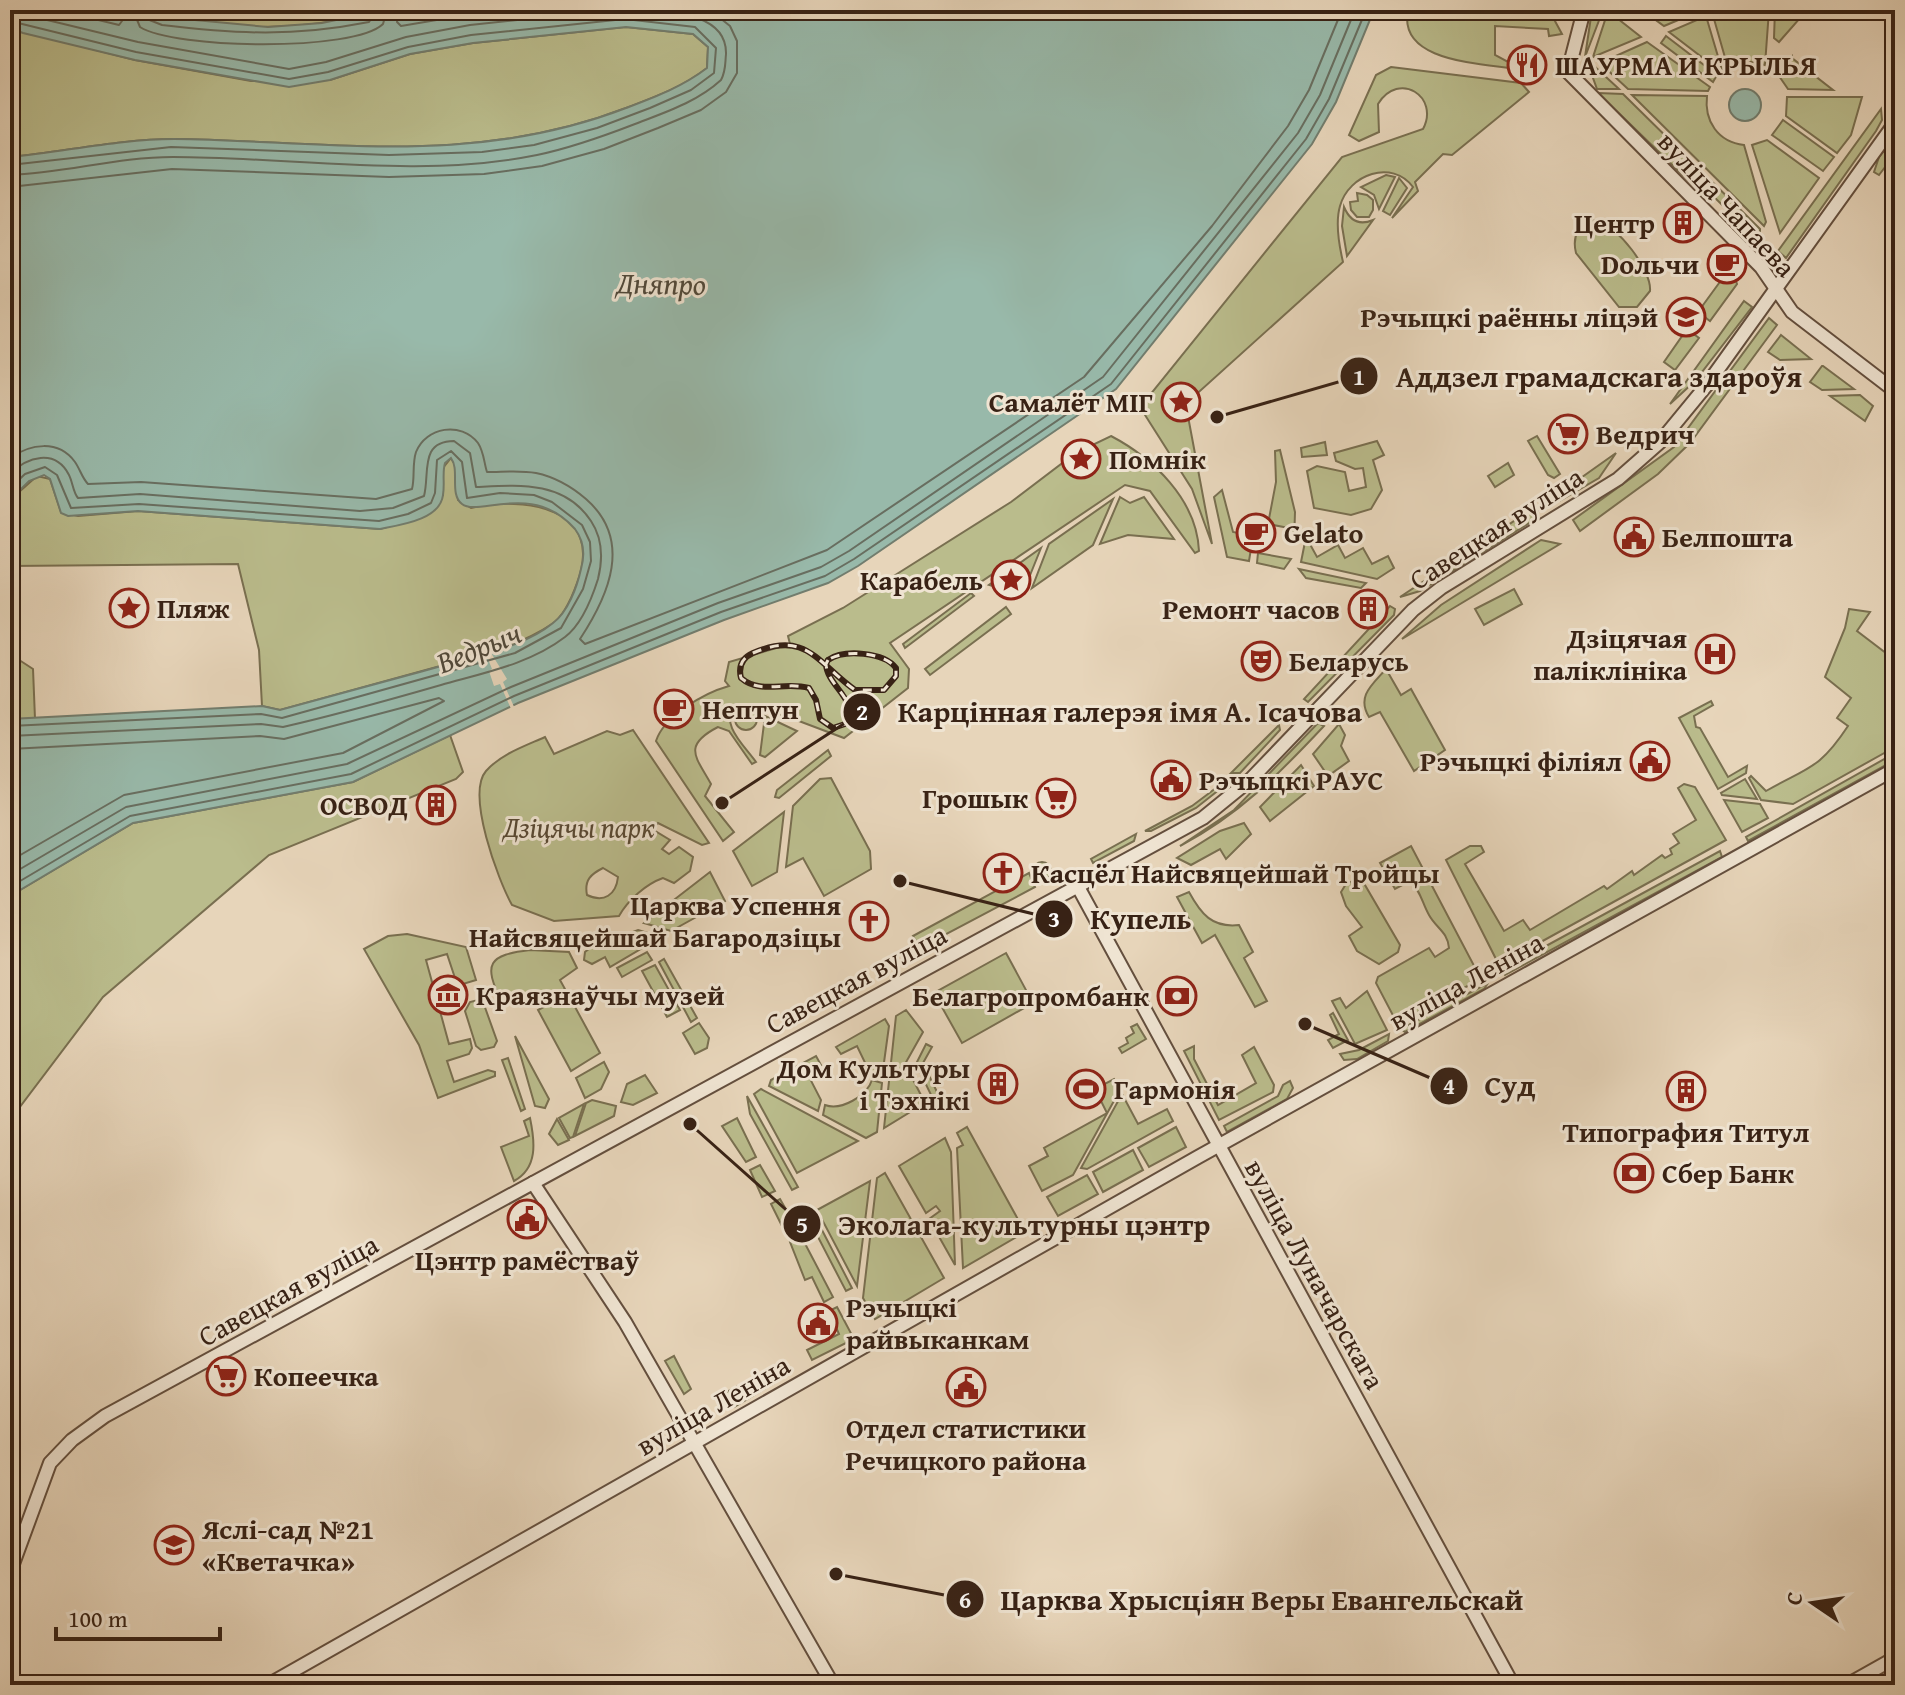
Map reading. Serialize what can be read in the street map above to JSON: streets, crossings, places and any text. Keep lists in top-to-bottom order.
{
  "streets": {
    "street": [
      "вуліца Чапаева",
      "Савецкая вуліца",
      "вуліца Леніна",
      "вуліца Луначарскага"
    ]
  },
  "crossings": [
    ["вуліца Чапаева", "Савецкая вуліца"],
    ["Савецкая вуліца", "вуліца Луначарскага"],
    ["вуліца Леніна", "вуліца Луначарскага"]
  ],
  "water": ["Дняпро", "Ведрыч"],
  "parks": ["Дзіцячы парк"],
  "places": {
    "restaurant": ["ШАУРМА И КРЫЛЬЯ"],
    "building": [
      "Центр",
      "Ремонт часов",
      "ОСВОД",
      "Дом Культуры і Тэхнікі",
      "Типография Титул"
    ],
    "cafe": ["Doльчи", "Gelato", "Нептун"],
    "school or university": ["Рэчыцкі раённы ліцэй", "Яслі-сад №21 «Кветачка»"],
    "place": [
      "Самалёт МІГ",
      "Помнік",
      "Карабель",
      "Пляж"
    ],
    "other": [
      "Аддзел грамадскага здароўя",
      "Карцінная галерэя імя А. Ісачова",
      "Купель",
      "Суд",
      "Эколага-культурны цэнтр",
      "Царква Хрысціян Веры Евангельскай"
    ],
    "supermarket": ["Ведрич", "Грошык", "Копеечка"],
    "public building": [
      "Белпошта",
      "Рэчыцкі філіял",
      "Рэчыцкі РАУС",
      "Цэнтр рамёстваў",
      "Рэчыцкі райвыканкам",
      "Отдел статистики Речицкого района"
    ],
    "hospital": ["Дзіцячая паліклініка"],
    "theatre": ["Беларусь"],
    "church": ["Касцёл Найсвяцейшай Тройцы", "Царква Успення Найсвяцейшай Багародзіцы"],
    "museum": ["Краязнаўчы музей"],
    "bank": ["Белагропромбанк", "Сбер Банк"],
    "sports": ["Гармонія"]
  },
  "scale_bar": "100 m",
  "north": "left"
}
